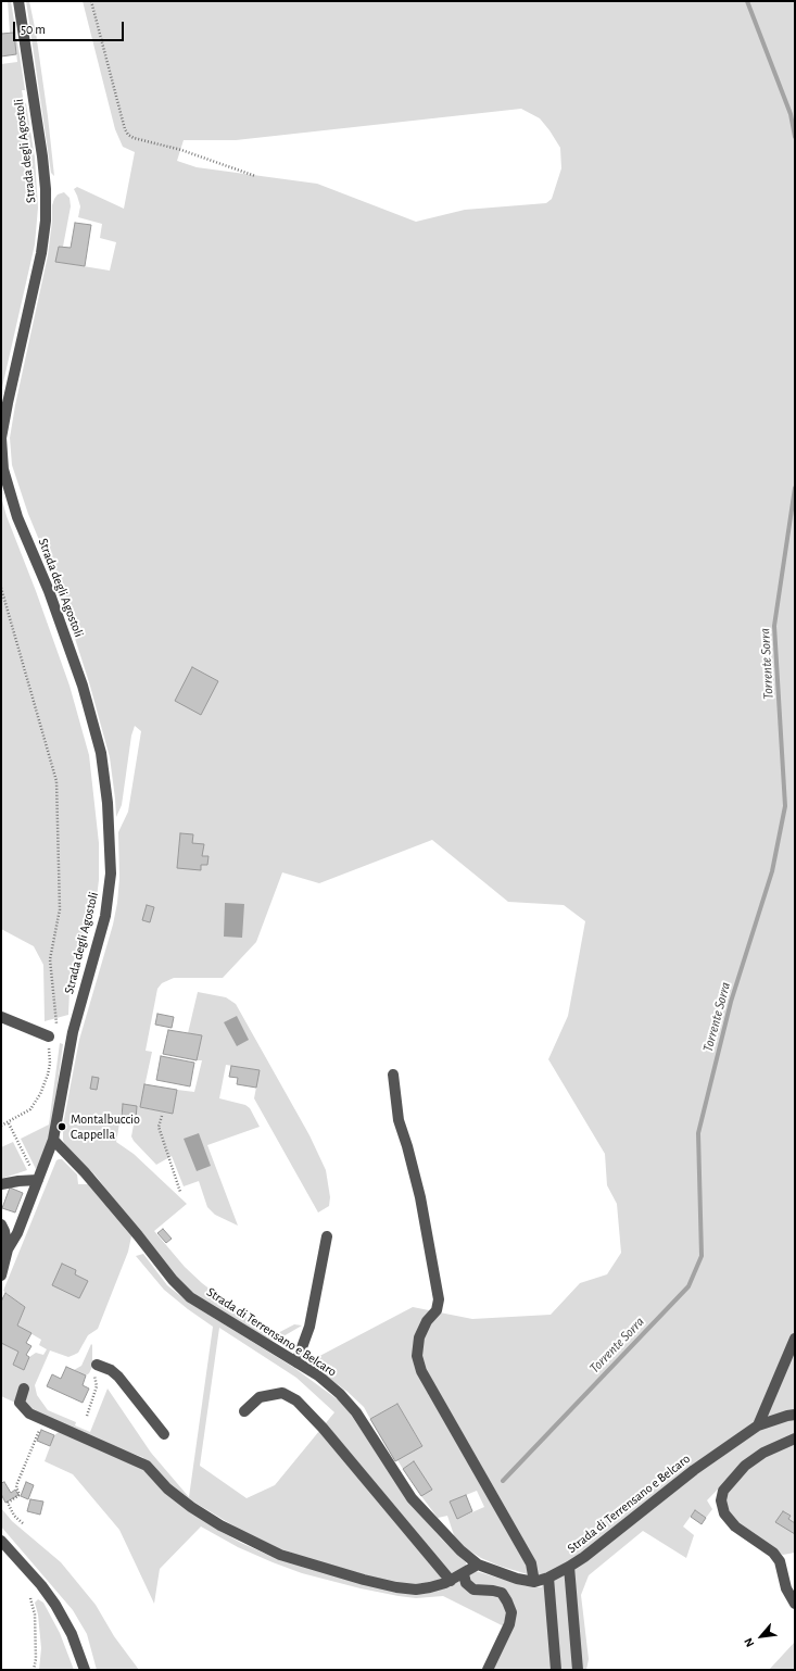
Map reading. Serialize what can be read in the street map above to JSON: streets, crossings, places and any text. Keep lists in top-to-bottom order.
{
  "streets": {
    "street": ["Strada degli Agostoli", "Strada di Terrensano e Belcaro"]
  },
  "crossings": [
    ["Strada degli Agostoli", "Strada di Terrensano e Belcaro"]
  ],
  "water": ["Torrente Sorra"],
  "places": ["Montalbuccio Cappella"],
  "scale_bar": "50 m",
  "north": "bottom left"
}
